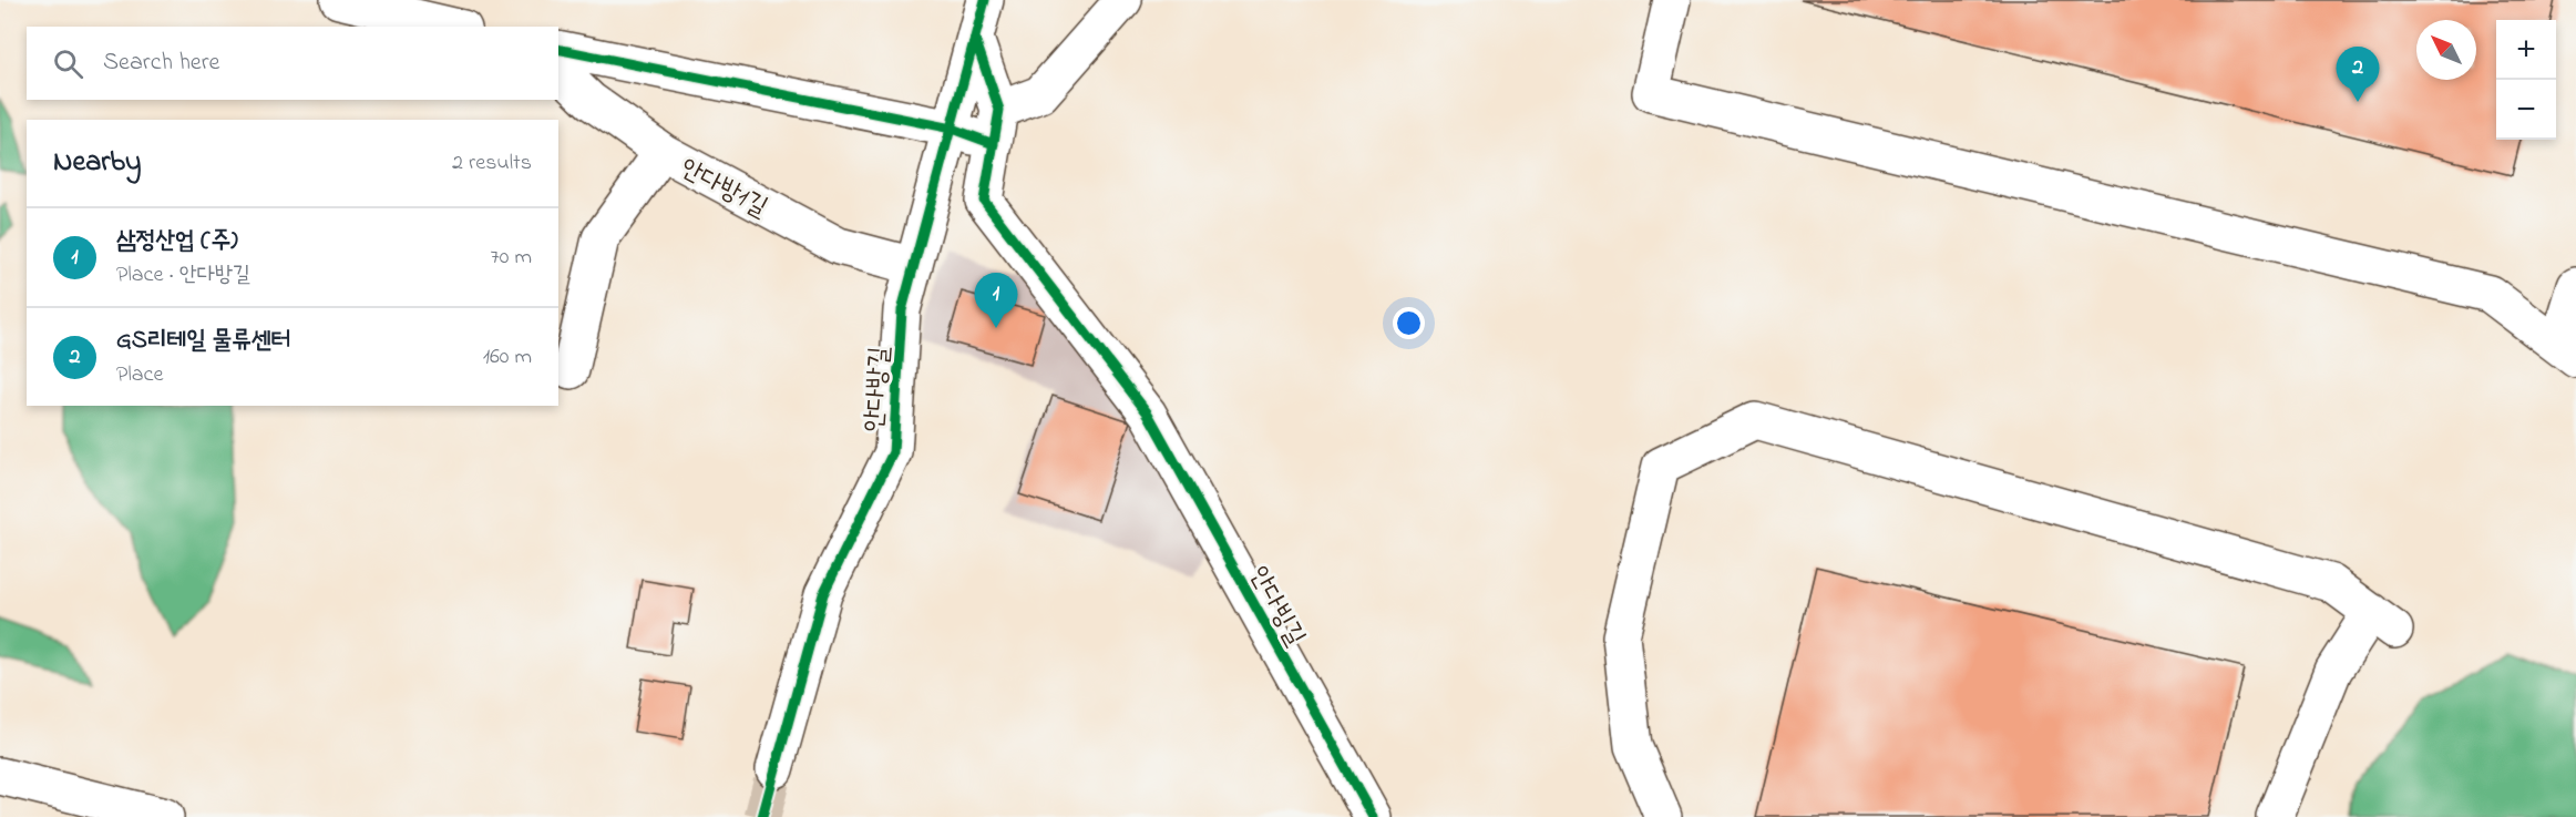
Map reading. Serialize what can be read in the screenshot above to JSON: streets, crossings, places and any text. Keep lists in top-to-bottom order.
{
  "streets": {
    "main road": ["안다방1길", "안다방길", "안다빙길"]
  },
  "crossings": [
    ["안다방1길", "안다방길"]
  ],
  "north": "top left",
  "page": {
    "map_buttons": ["+", "−"],
    "search": "Search here",
    "pins": ["2", "1"],
    "heading": ["Nearby", "2 results"],
    "list": [
      {
        "mark": "1",
        "name": "삼정산업 (주)",
        "note": "Place · 안다방길",
        "value": "70 m"
      },
      {
        "mark": "2",
        "name": "GS리테일 물류센터",
        "note": "Place",
        "value": "160 m"
      }
    ]
  }
}
